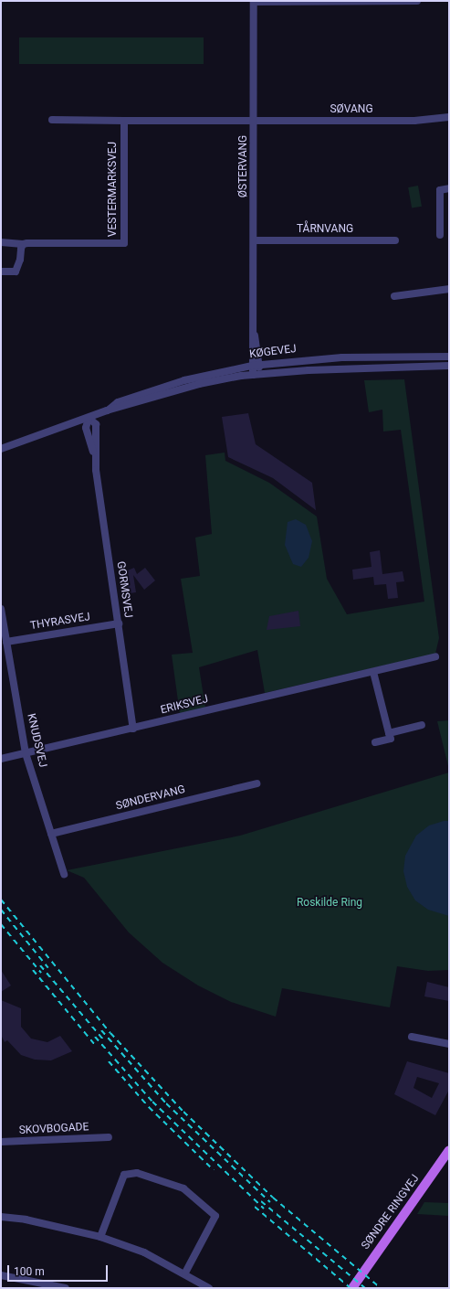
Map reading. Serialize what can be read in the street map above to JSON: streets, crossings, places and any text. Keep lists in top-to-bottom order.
{
  "streets": {
    "main road": ["SØNDRE RINGVEJ"],
    "street": [
      "SØVANG",
      "ØSTERVANG",
      "VESTERMARKSVEJ",
      "TÅRNVANG",
      "KØGEVEJ",
      "GORMSVEJ",
      "THYRASVEJ",
      "ERIKSVEJ",
      "KNUDSVEJ",
      "SØNDERVANG",
      "SKOVBOGADE"
    ]
  },
  "crossings": [
    ["SØVANG", "ØSTERVANG"],
    ["ØSTERVANG", "TÅRNVANG"],
    ["ØSTERVANG", "KØGEVEJ"],
    ["KØGEVEJ", "GORMSVEJ"],
    ["GORMSVEJ", "THYRASVEJ"],
    ["GORMSVEJ", "ERIKSVEJ"],
    ["THYRASVEJ", "KNUDSVEJ"],
    ["ERIKSVEJ", "KNUDSVEJ"],
    ["KNUDSVEJ", "SØNDERVANG"]
  ],
  "parks": ["Roskilde Ring"],
  "scale_bar": "100 m"
}
